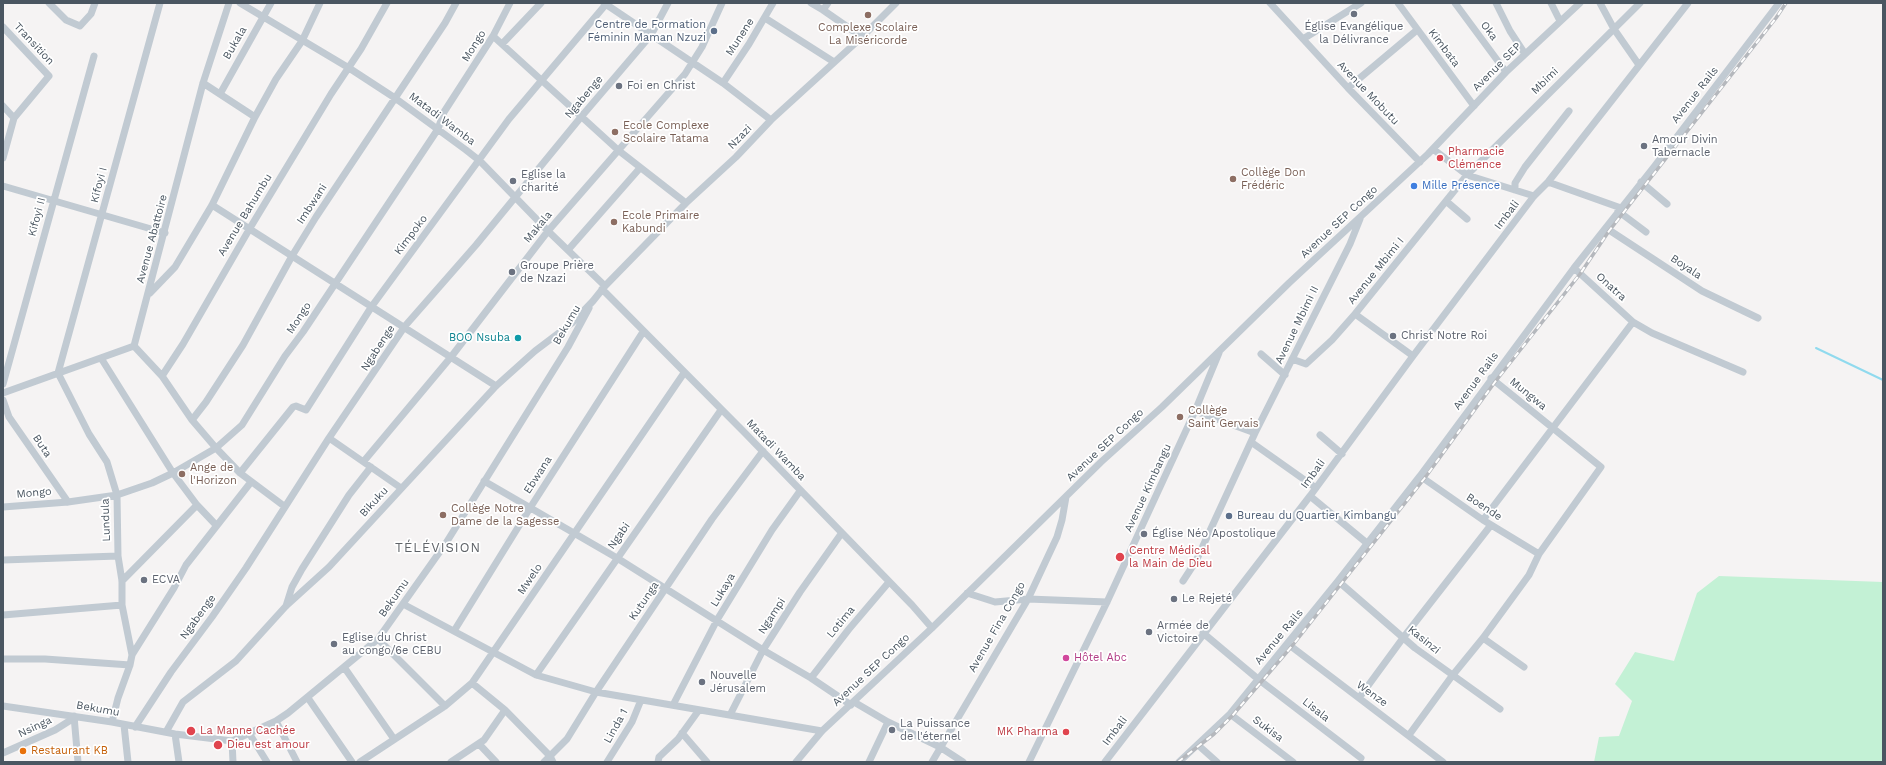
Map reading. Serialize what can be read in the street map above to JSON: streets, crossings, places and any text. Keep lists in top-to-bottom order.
{
  "streets": {
    "street": [
      "Oka",
      "Munene",
      "Bukala",
      "Transition",
      "Mongo",
      "Kimbata",
      "Avenue SEP",
      "Mbimi",
      "Avenue Mobutu",
      "Avenue Rails",
      "Ngabenge",
      "Matadi Wamba",
      "Nzazi",
      "Kifoyi I",
      "Imbwani",
      "Avenue Bahumbu",
      "Imbali",
      "Kifoyi II",
      "Avenue SEP Congo",
      "Makala",
      "Kimpoko",
      "Avenue Abattoire",
      "Boyala",
      "Avenue Mbimi I",
      "Onatra",
      "Bekumu",
      "Avenue Mbimi II",
      "Mungwa",
      "Buta",
      "Ebwana",
      "Avenue Kimbangu",
      "Bikuku",
      "Boende",
      "Lundula",
      "Ngabi",
      "Mwelo",
      "Lukaya",
      "Kutunga",
      "Ngampi",
      "Lotima",
      "Avenue Fina Congo",
      "Kasinzi",
      "Wenze",
      "Lisala",
      "Linda 1",
      "Nsinga",
      "Sukisa"
    ]
  },
  "crossings": [
    ["Oka", "Avenue SEP"],
    ["Bukala", "Matadi Wamba"],
    ["Mongo", "Matadi Wamba"],
    ["Mongo", "Buta"],
    ["Mongo", "Lundula"],
    ["Kimbata", "Avenue SEP"],
    ["Avenue SEP", "Avenue SEP Congo"],
    ["Mbimi", "Avenue Mbimi I"],
    ["Avenue Mobutu", "Avenue SEP Congo"],
    ["Avenue Rails", "Boyala"],
    ["Avenue Rails", "Onatra"],
    ["Avenue Rails", "Mungwa"],
    ["Avenue Rails", "Boende"],
    ["Avenue Rails", "Kasinzi"],
    ["Avenue Rails", "Wenze"],
    ["Avenue Rails", "Lisala"],
    ["Avenue Rails", "Sukisa"],
    ["Ngabenge", "Matadi Wamba"],
    ["Ngabenge", "Bekumu"],
    ["Matadi Wamba", "Nzazi"],
    ["Matadi Wamba", "Imbwani"],
    ["Matadi Wamba", "Avenue Bahumbu"],
    ["Matadi Wamba", "Avenue SEP Congo"],
    ["Matadi Wamba", "Makala"],
    ["Matadi Wamba", "Kimpoko"],
    ["Matadi Wamba", "Ebwana"],
    ["Matadi Wamba", "Bikuku"],
    ["Matadi Wamba", "Ngabi"],
    ["Matadi Wamba", "Mwelo"],
    ["Matadi Wamba", "Lukaya"],
    ["Matadi Wamba", "Kutunga"],
    ["Matadi Wamba", "Ngampi"],
    ["Matadi Wamba", "Lotima"],
    ["Nzazi", "Bikuku"],
    ["Kifoyi I", "Lundula"],
    ["Imbali", "Lisala"],
    ["Avenue SEP Congo", "Avenue Mbimi II"],
    ["Avenue SEP Congo", "Avenue Kimbangu"],
    ["Avenue SEP Congo", "Avenue Fina Congo"],
    ["Avenue Mbimi I", "Avenue Mbimi II"],
    ["Bekumu", "Bikuku"],
    ["Bekumu", "Nsinga"],
    ["Mungwa", "Boende"]
  ],
  "districts": ["TÉLÉVISION"],
  "places": [
    "Église Evangélique la Délivrance",
    "Complexe Scolaire La Miséricorde",
    "Centre de Formation Féminin Maman Nzuzi",
    "Foi en Christ",
    "Ecole Complexe Scolaire Tatama",
    "Amour Divin Tabernacle",
    "Pharmacie Clémence",
    "Collège Don Frédéric",
    "Eglise la charité",
    "Mille Présence",
    "Ecole Primaire Kabundi",
    "Groupe Prière de Nzazi",
    "Christ Notre Roi",
    "BOO Nsuba",
    "Collège Saint Gervais",
    "Ange de l'Horizon",
    "Collège Notre Dame de la Sagesse",
    "Bureau du Quartier Kimbangu",
    "Église Néo Apostolique",
    "Centre Médical la Main de Dieu",
    "ECVA",
    "Le Rejeté",
    "Armée de Victoire",
    "Eglise du Christ au congo/6e CEBU",
    "Hôtel Abc",
    "Nouvelle Jérusalem",
    "La Puissance de l'éternel",
    "La Manne Cachée",
    "MK Pharma",
    "Dieu est amour",
    "Restaurant KB"
  ]
}
